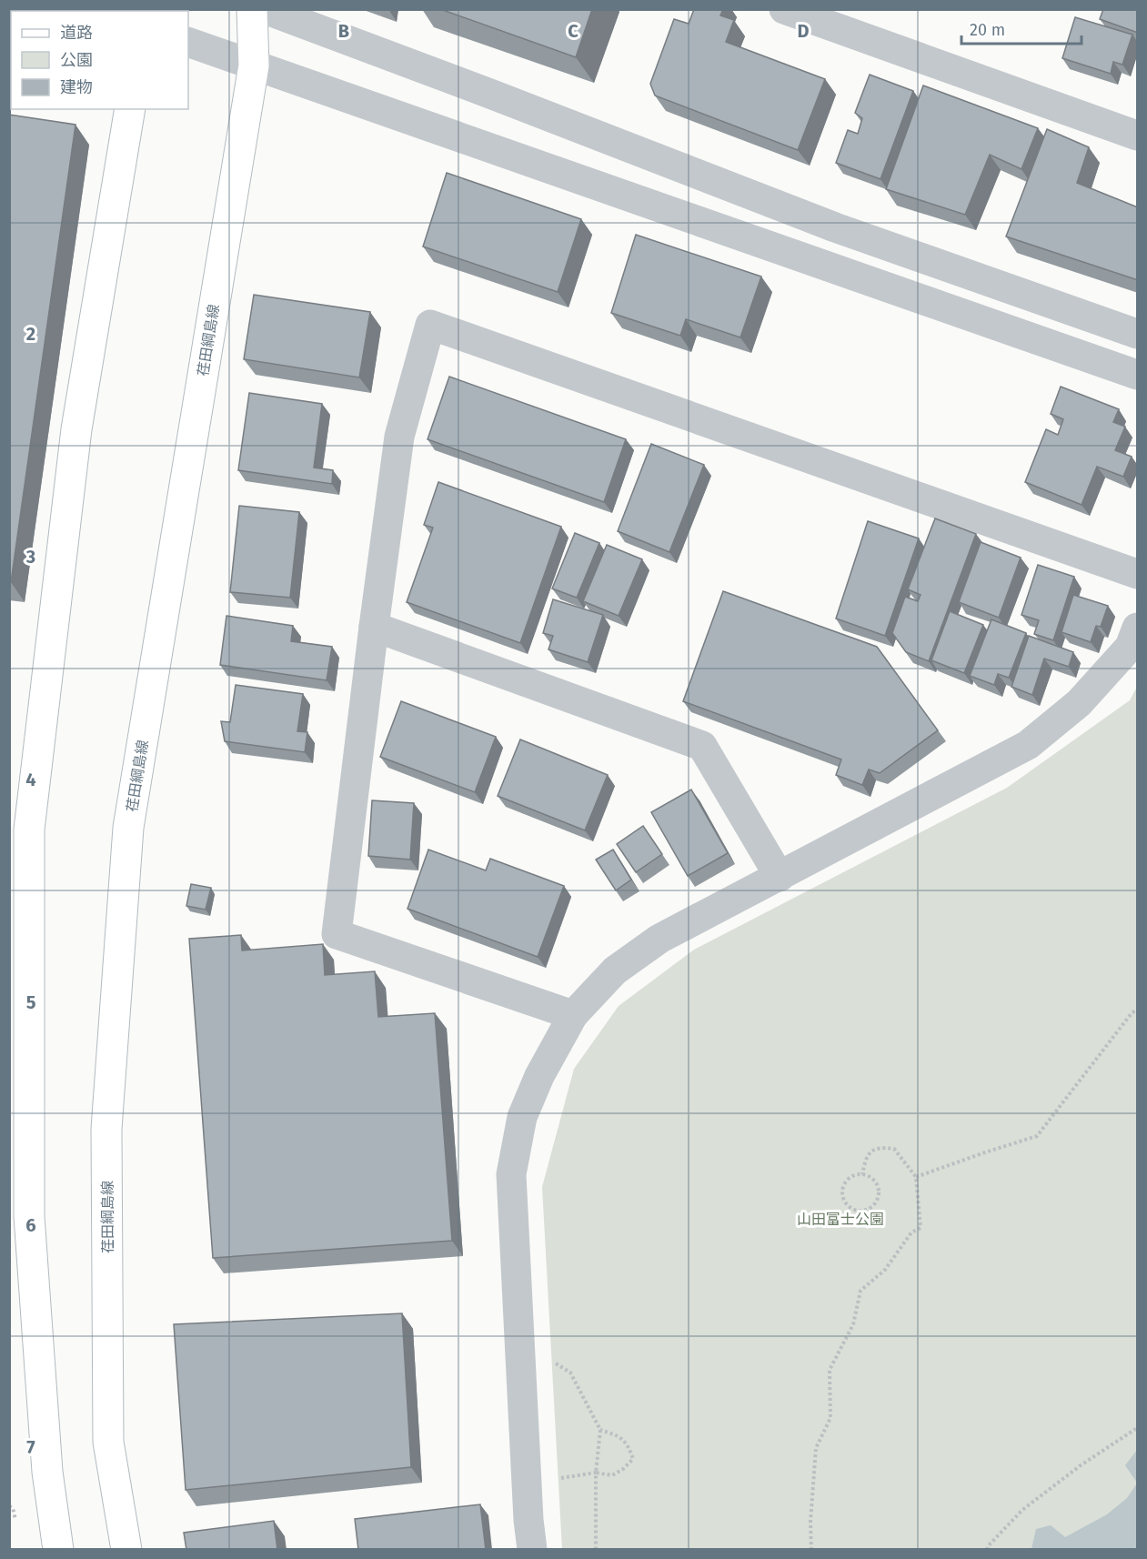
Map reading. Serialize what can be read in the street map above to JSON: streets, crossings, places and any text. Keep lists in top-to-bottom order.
{
  "streets": {
    "main road": ["荏田綱島線"]
  },
  "parks": ["山田富士公園"],
  "legend": ["道路", "公園", "建物"],
  "scale_bar": "20 m",
  "grid": {
    "columns": ["B", "C", "D"],
    "rows": [
      "2",
      "3",
      "4",
      "5",
      "6",
      "7"
    ]
  }
}
